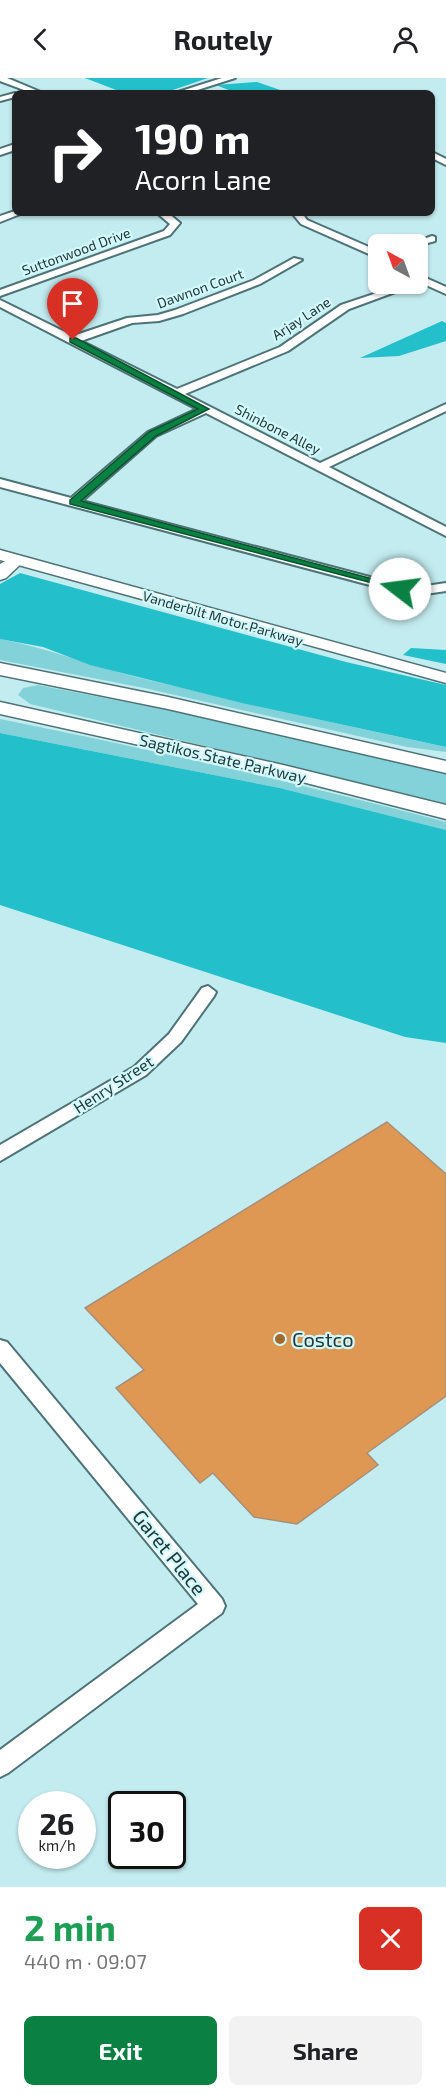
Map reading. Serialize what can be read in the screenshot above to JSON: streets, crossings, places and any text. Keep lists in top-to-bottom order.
{
  "streets": {
    "highway": ["Sagtikos State Parkway"],
    "main road": ["Vanderbilt Motor Parkway"],
    "street": [
      "Suttonwood Drive",
      "Dawnon Court",
      "Arjay Lane",
      "Shinbone Alley",
      "Henry Street",
      "Garet Place"
    ]
  },
  "crossings": [
    ["Dawnon Court", "Shinbone Alley"],
    ["Arjay Lane", "Shinbone Alley"]
  ],
  "places": ["Costco"],
  "north": "top left",
  "page": {
    "header": "Routely",
    "turn": ["190 m", "Acorn Lane"],
    "speed": "26 km/h",
    "limit": "30",
    "heading": ["2 min", "440 m · 09:07"],
    "buttons": ["Exit", "Share"]
  }
}
